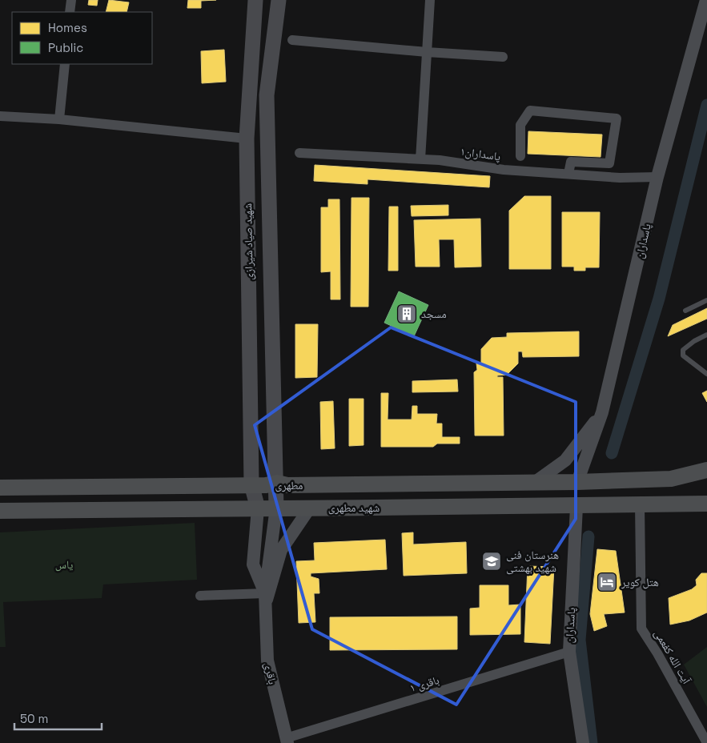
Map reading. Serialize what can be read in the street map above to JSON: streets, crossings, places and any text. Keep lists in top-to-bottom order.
{
  "streets": {
    "main road": ["شهید صیاد شیرازی", "مطهری", "شهید مطهری"],
    "street": [
      "پاسداران۱",
      "پاسداران",
      "آیت الله کفعمی",
      "باقری",
      "باقری ۱"
    ]
  },
  "crossings": [
    ["پاسداران۱", "پاسداران"],
    ["پاسداران", "مطهری"],
    ["پاسداران", "شهید مطهری"],
    ["پاسداران", "باقری ۱"],
    ["شهید صیاد شیرازی", "مطهری"],
    ["شهید صیاد شیرازی", "شهید مطهری"],
    ["شهید صیاد شیرازی", "باقری"],
    ["شهید مطهری", "آیت الله کفعمی"],
    ["شهید مطهری", "باقری"],
    ["باقری", "باقری ۱"]
  ],
  "parks": ["یاس"],
  "places": {
    "building": ["مسجد"],
    "school or university": ["هنرستان فنی شهید بهشتی"],
    "hotel": ["هتل کویر"]
  },
  "legend": ["Homes", "Public"],
  "scale_bar": "50 m"
}
